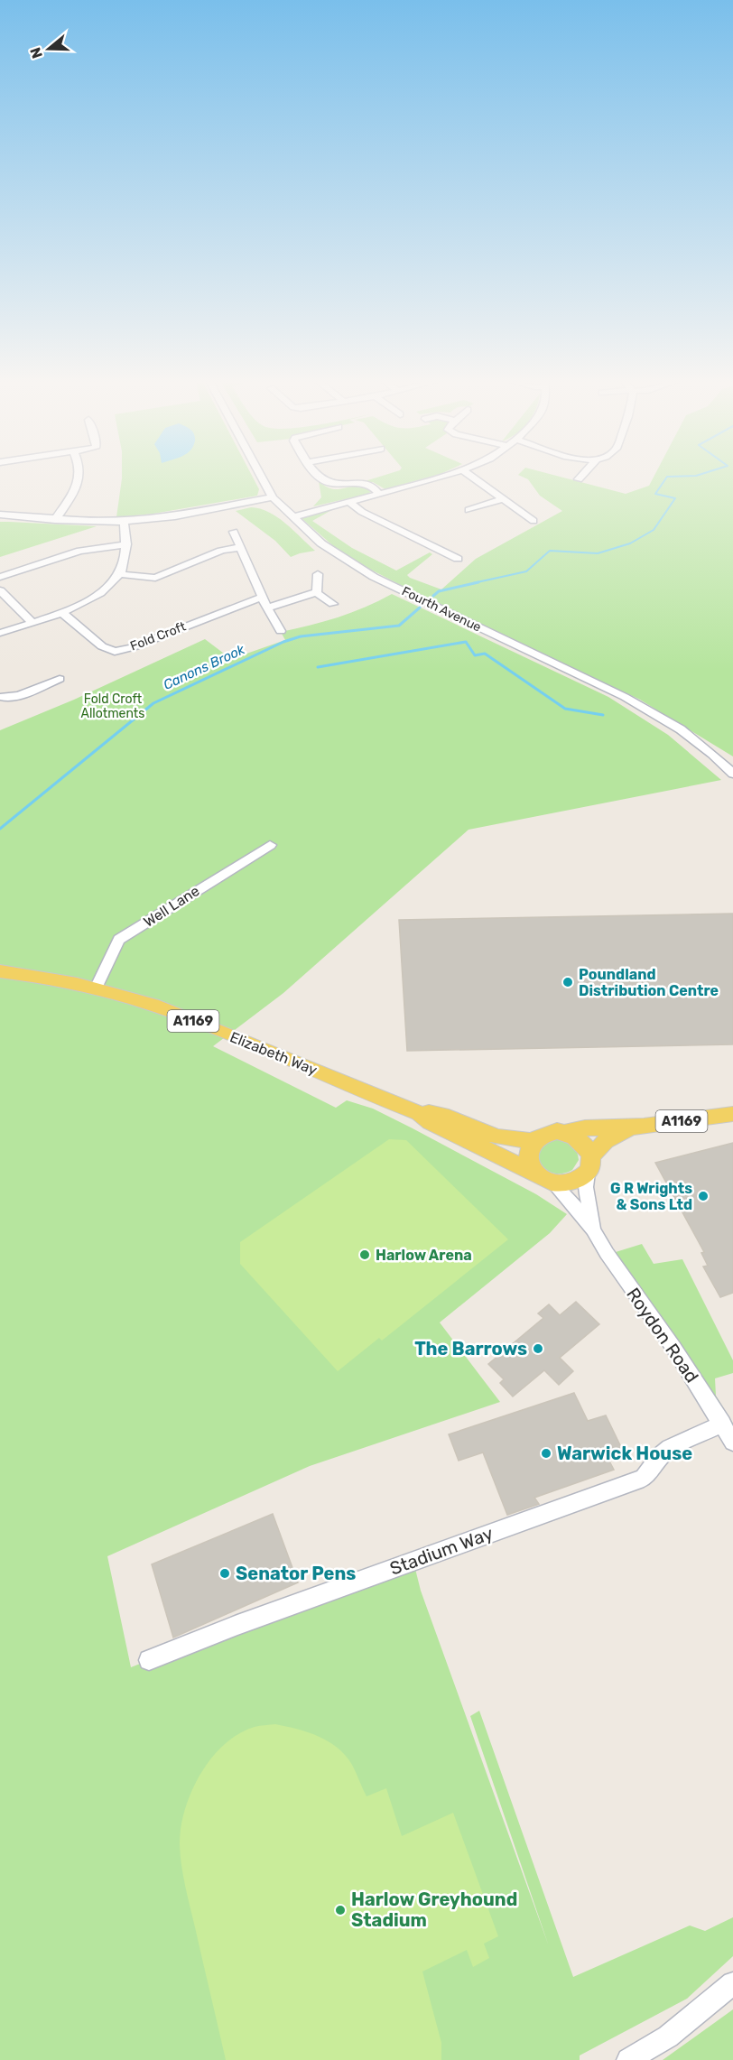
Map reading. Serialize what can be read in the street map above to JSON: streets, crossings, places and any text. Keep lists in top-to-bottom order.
{
  "streets": {
    "main road": ["A1169", "Elizabeth Way"],
    "street": [
      "Fourth Avenue",
      "Fold Croft",
      "Well Lane",
      "Roydon Road",
      "Stadium Way"
    ]
  },
  "crossings": [
    ["Well Lane", "Elizabeth Way"],
    ["A1169", "Elizabeth Way"],
    ["A1169", "Roydon Road"],
    ["Elizabeth Way", "Roydon Road"],
    ["Roydon Road", "Stadium Way"]
  ],
  "water": ["Canons Brook"],
  "parks": ["Fold Croft Allotments"],
  "places": [
    "Poundland Distribution Centre",
    "G R Wrights & Sons Ltd",
    "Harlow Arena",
    "The Barrows",
    "Warwick House",
    "Senator Pens",
    "Harlow Greyhound Stadium"
  ],
  "north": "left"
}
